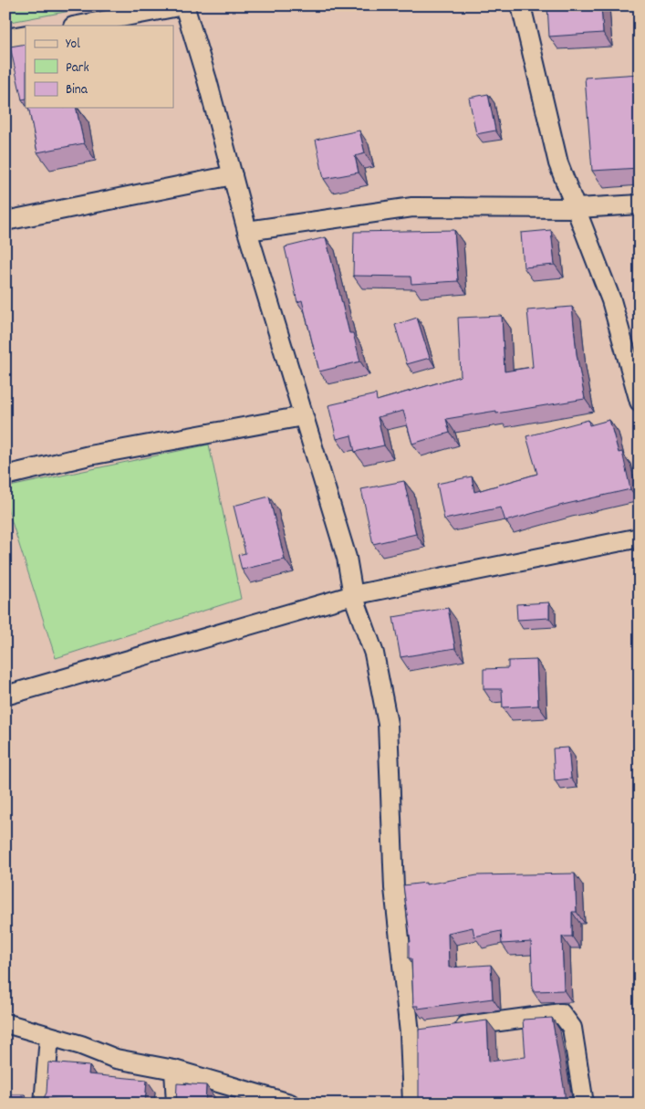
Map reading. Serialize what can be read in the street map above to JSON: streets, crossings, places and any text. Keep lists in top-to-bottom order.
{
  "legend": ["Yol", "Park", "Bina"]
}
